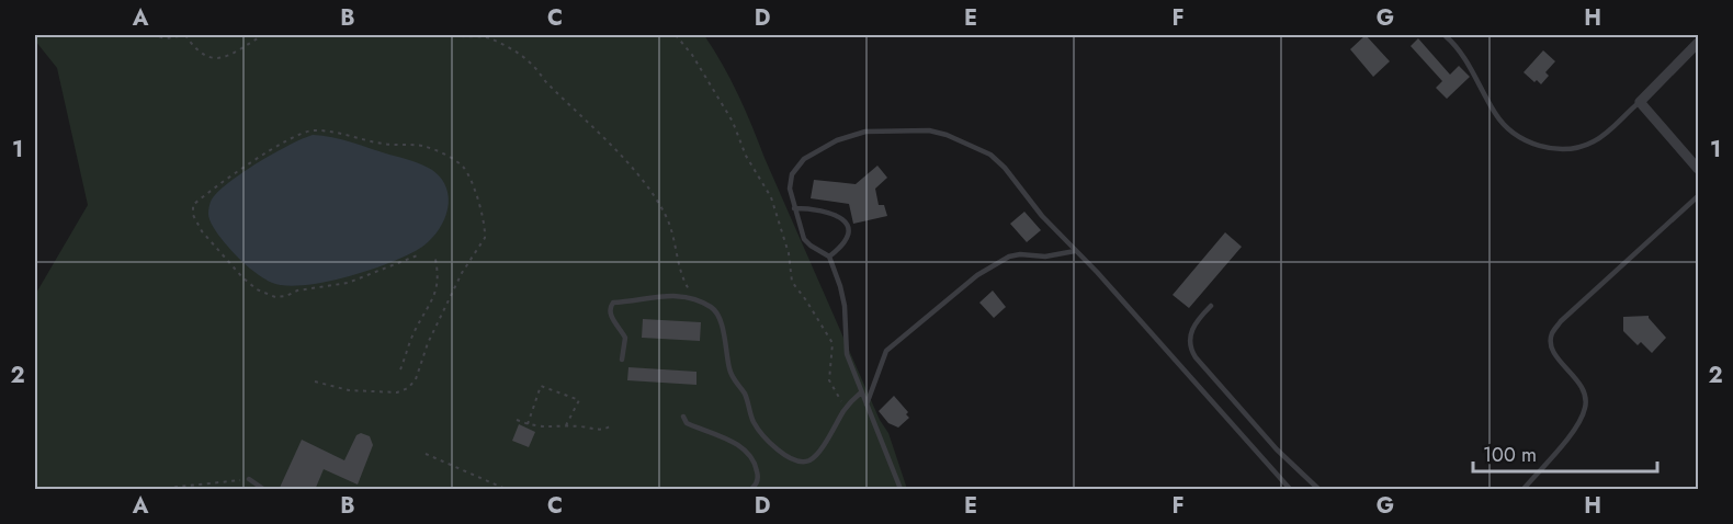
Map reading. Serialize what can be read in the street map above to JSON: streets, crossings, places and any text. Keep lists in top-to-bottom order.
{
  "scale_bar": "100 m",
  "grid": {
    "columns": [
      "A",
      "B",
      "C",
      "D",
      "E",
      "F",
      "G",
      "H"
    ],
    "rows": ["1", "2"]
  }
}
